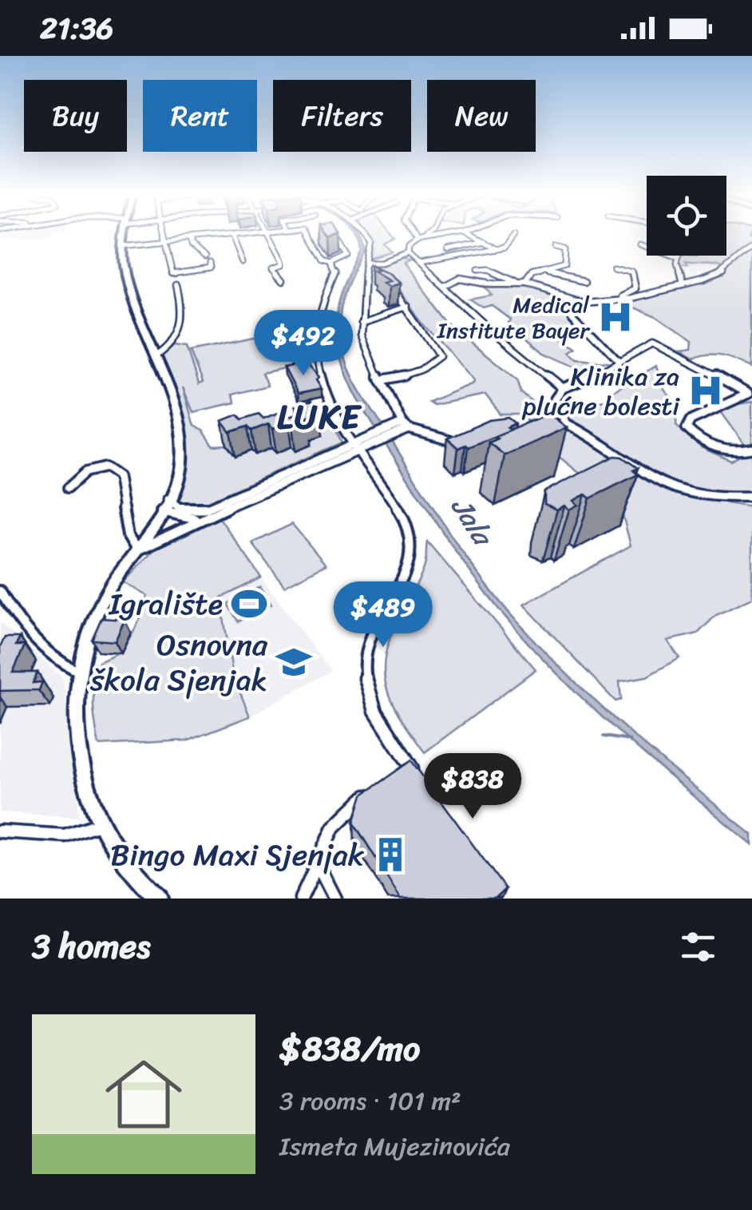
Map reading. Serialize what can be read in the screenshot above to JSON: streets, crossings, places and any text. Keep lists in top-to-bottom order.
{
  "districts": ["LUKE"],
  "water": ["Jala"],
  "places": {
    "hospital": ["Medical Institute Bayer", "Klinika za plućne bolesti"],
    "sports": ["Igralište"],
    "school or university": ["Osnovna škola Sjenjak"],
    "building": ["Bingo Maxi Sjenjak"]
  },
  "page": {
    "status": "21:36",
    "chip": [
      "Buy",
      "Rent",
      "Filters",
      "New"
    ],
    "price": ["$492", "$489", "$838"],
    "heading": "3 homes",
    "list": [
      {
        "name": "$838/mo",
        "note": "3 rooms · 101 m² · Ismeta Mujezinovića"
      }
    ]
  }
}
